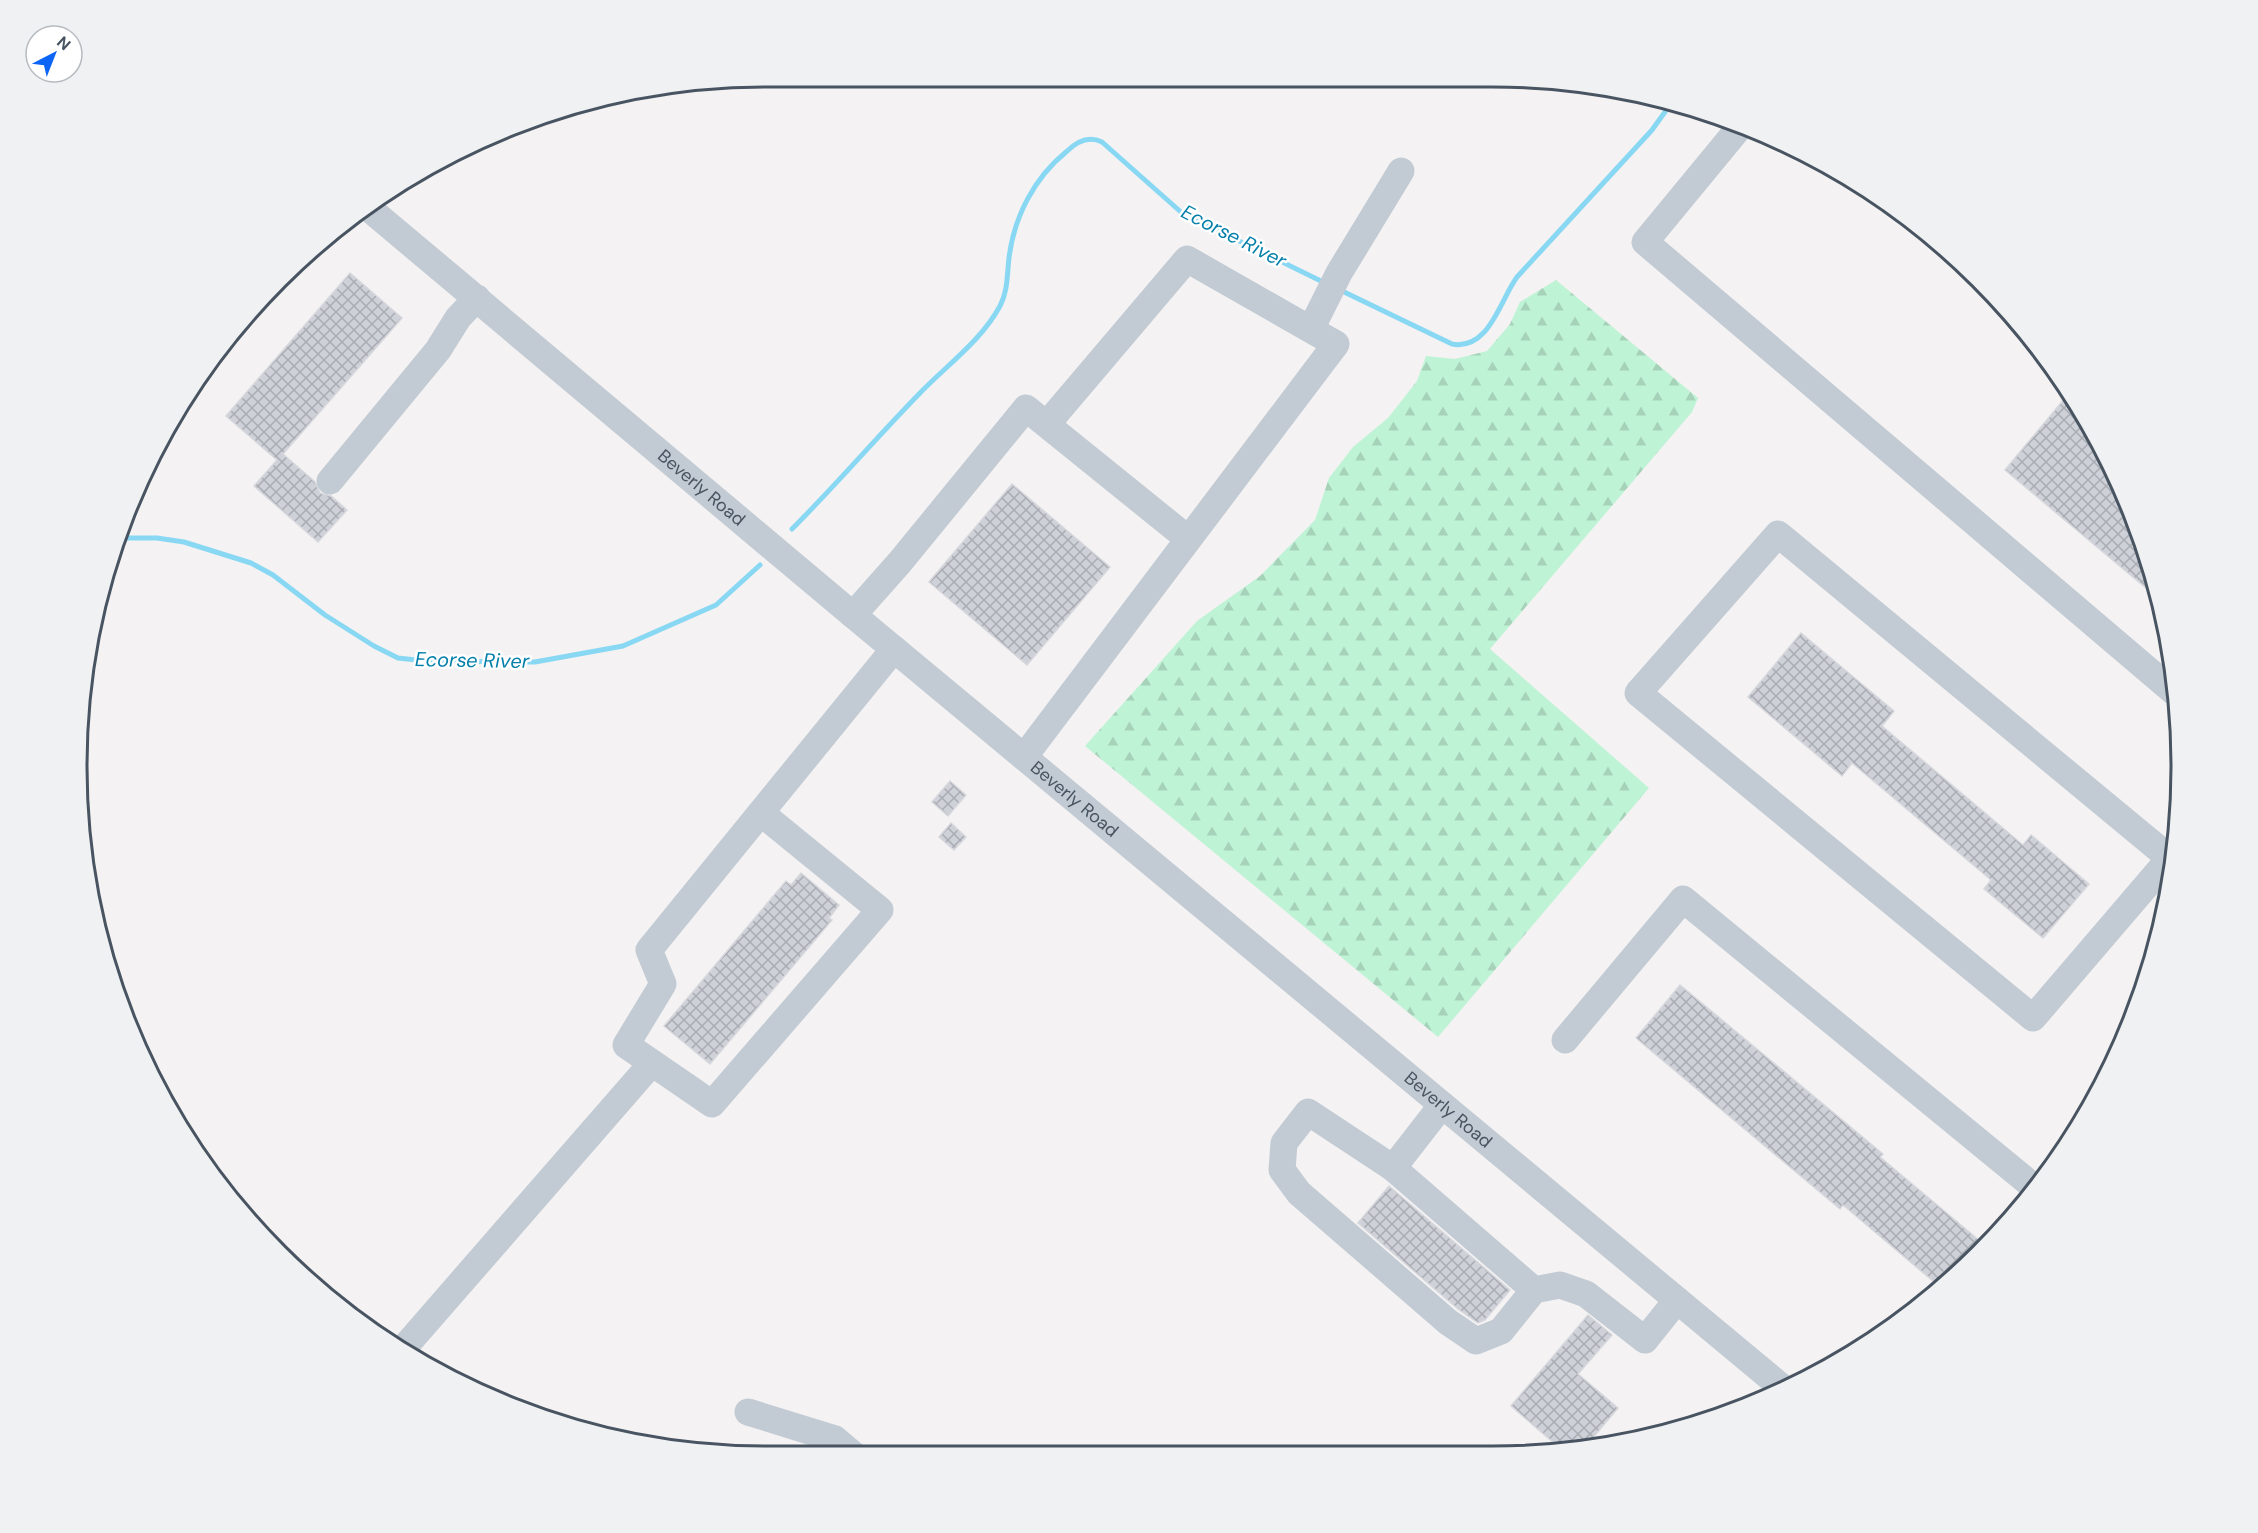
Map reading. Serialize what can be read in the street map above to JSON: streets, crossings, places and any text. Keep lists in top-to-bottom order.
{
  "streets": {
    "street": ["Beverly Road"]
  },
  "water": ["Ecorse River"],
  "north": "top right"
}
